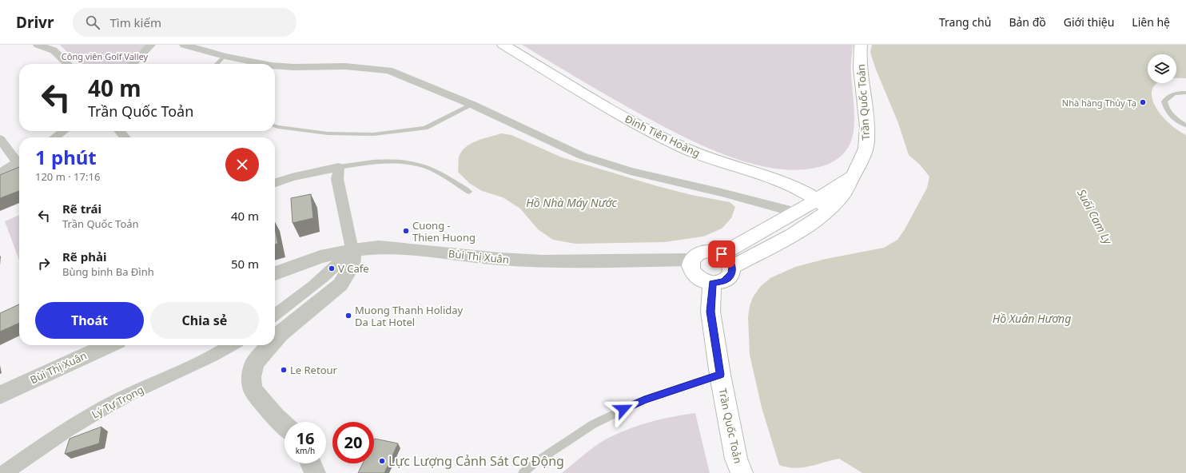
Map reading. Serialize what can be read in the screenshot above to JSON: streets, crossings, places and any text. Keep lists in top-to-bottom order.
{
  "streets": {
    "main road": ["Trần Quốc Toản", "Đinh Tiên Hoàng"],
    "street": ["Bùi Thị Xuân", "Lý Tự Trọng"]
  },
  "crossings": [
    ["Trần Quốc Toản", "Đinh Tiên Hoàng"],
    ["Trần Quốc Toản", "Bùi Thị Xuân"]
  ],
  "water": ["Hồ Nhà Máy Nước", "Suối Cam Ly", "Hồ Xuân Hương"],
  "parks": ["Công viên Golf Valley"],
  "places": [
    "Nhà hàng Thủy Tạ",
    "Cuong - Thien Huong",
    "V Cafe",
    "Muong Thanh Holiday Da Lat Hotel",
    "Le Retour",
    "Lực Lượng Cảnh Sát Cơ Động"
  ],
  "page": {
    "header": "Drivr",
    "search": "Tìm kiếm",
    "nav": [
      "Trang chủ",
      "Bản đồ",
      "Giới thiệu",
      "Liên hệ"
    ],
    "turn": ["40 m", "Trần Quốc Toản"],
    "heading": ["1 phút", "120 m · 17:16"],
    "list": [
      {
        "name": "Rẽ trái",
        "note": "Trần Quốc Toản",
        "value": "40 m"
      },
      {
        "name": "Rẽ phải",
        "note": "Bùng binh Ba Đình",
        "value": "50 m"
      }
    ],
    "buttons": ["Thoát", "Chia sẻ"],
    "speed": "16 km/h",
    "limit": "20"
  }
}
